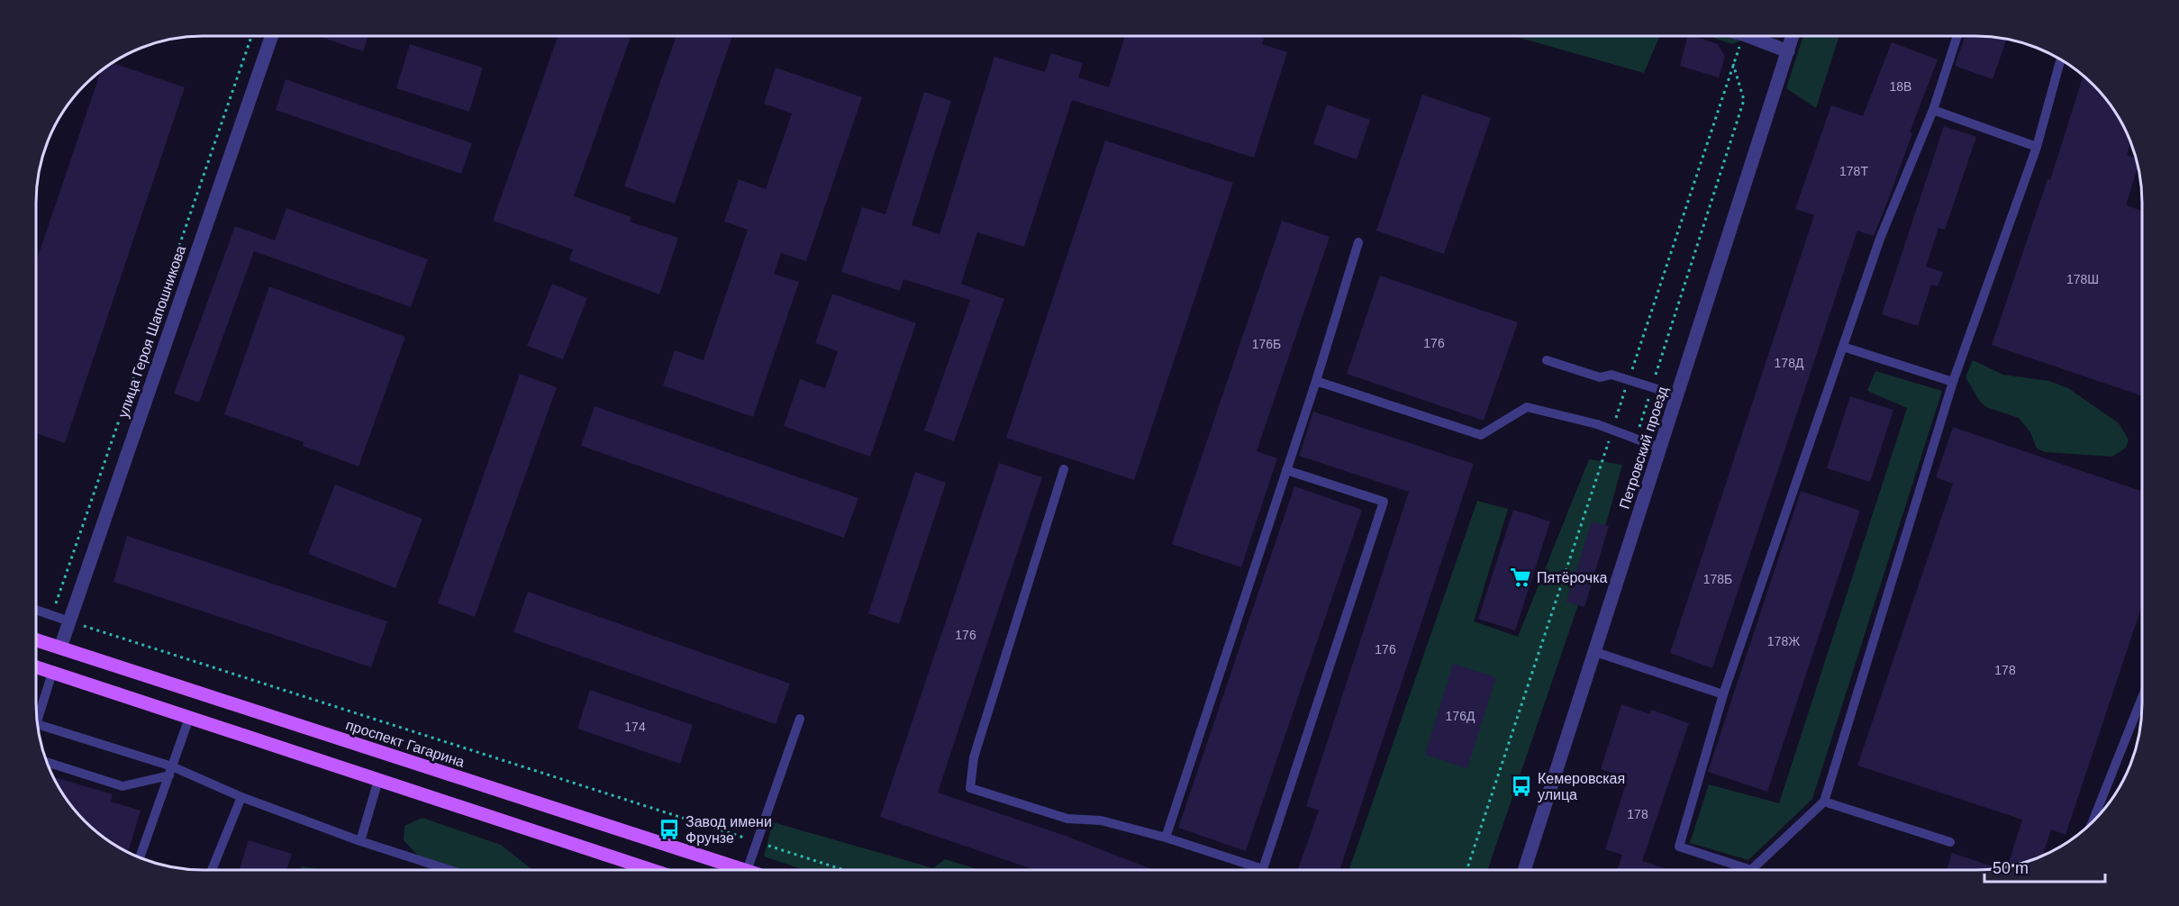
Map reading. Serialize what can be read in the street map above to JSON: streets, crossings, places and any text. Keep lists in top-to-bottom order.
{
  "streets": {
    "main road": ["проспект Гагарина"],
    "street": ["улица Героя Шапошникова", "Петровский проезд"]
  },
  "crossings": [
    ["улица Героя Шапошникова", "проспект Гагарина"]
  ],
  "places": {
    "supermarket": ["Пятёрочка"],
    "bus stop": ["Кемеровская улица", "Завод имени Фрунзе"]
  },
  "house_numbers": [
    "18В",
    "178Т",
    "178Ш",
    "176",
    "176Б",
    "178Д",
    "178Б",
    "176",
    "178Ж",
    "176",
    "178",
    "176Д",
    "174",
    "178"
  ],
  "scale_bar": "50 m"
}
